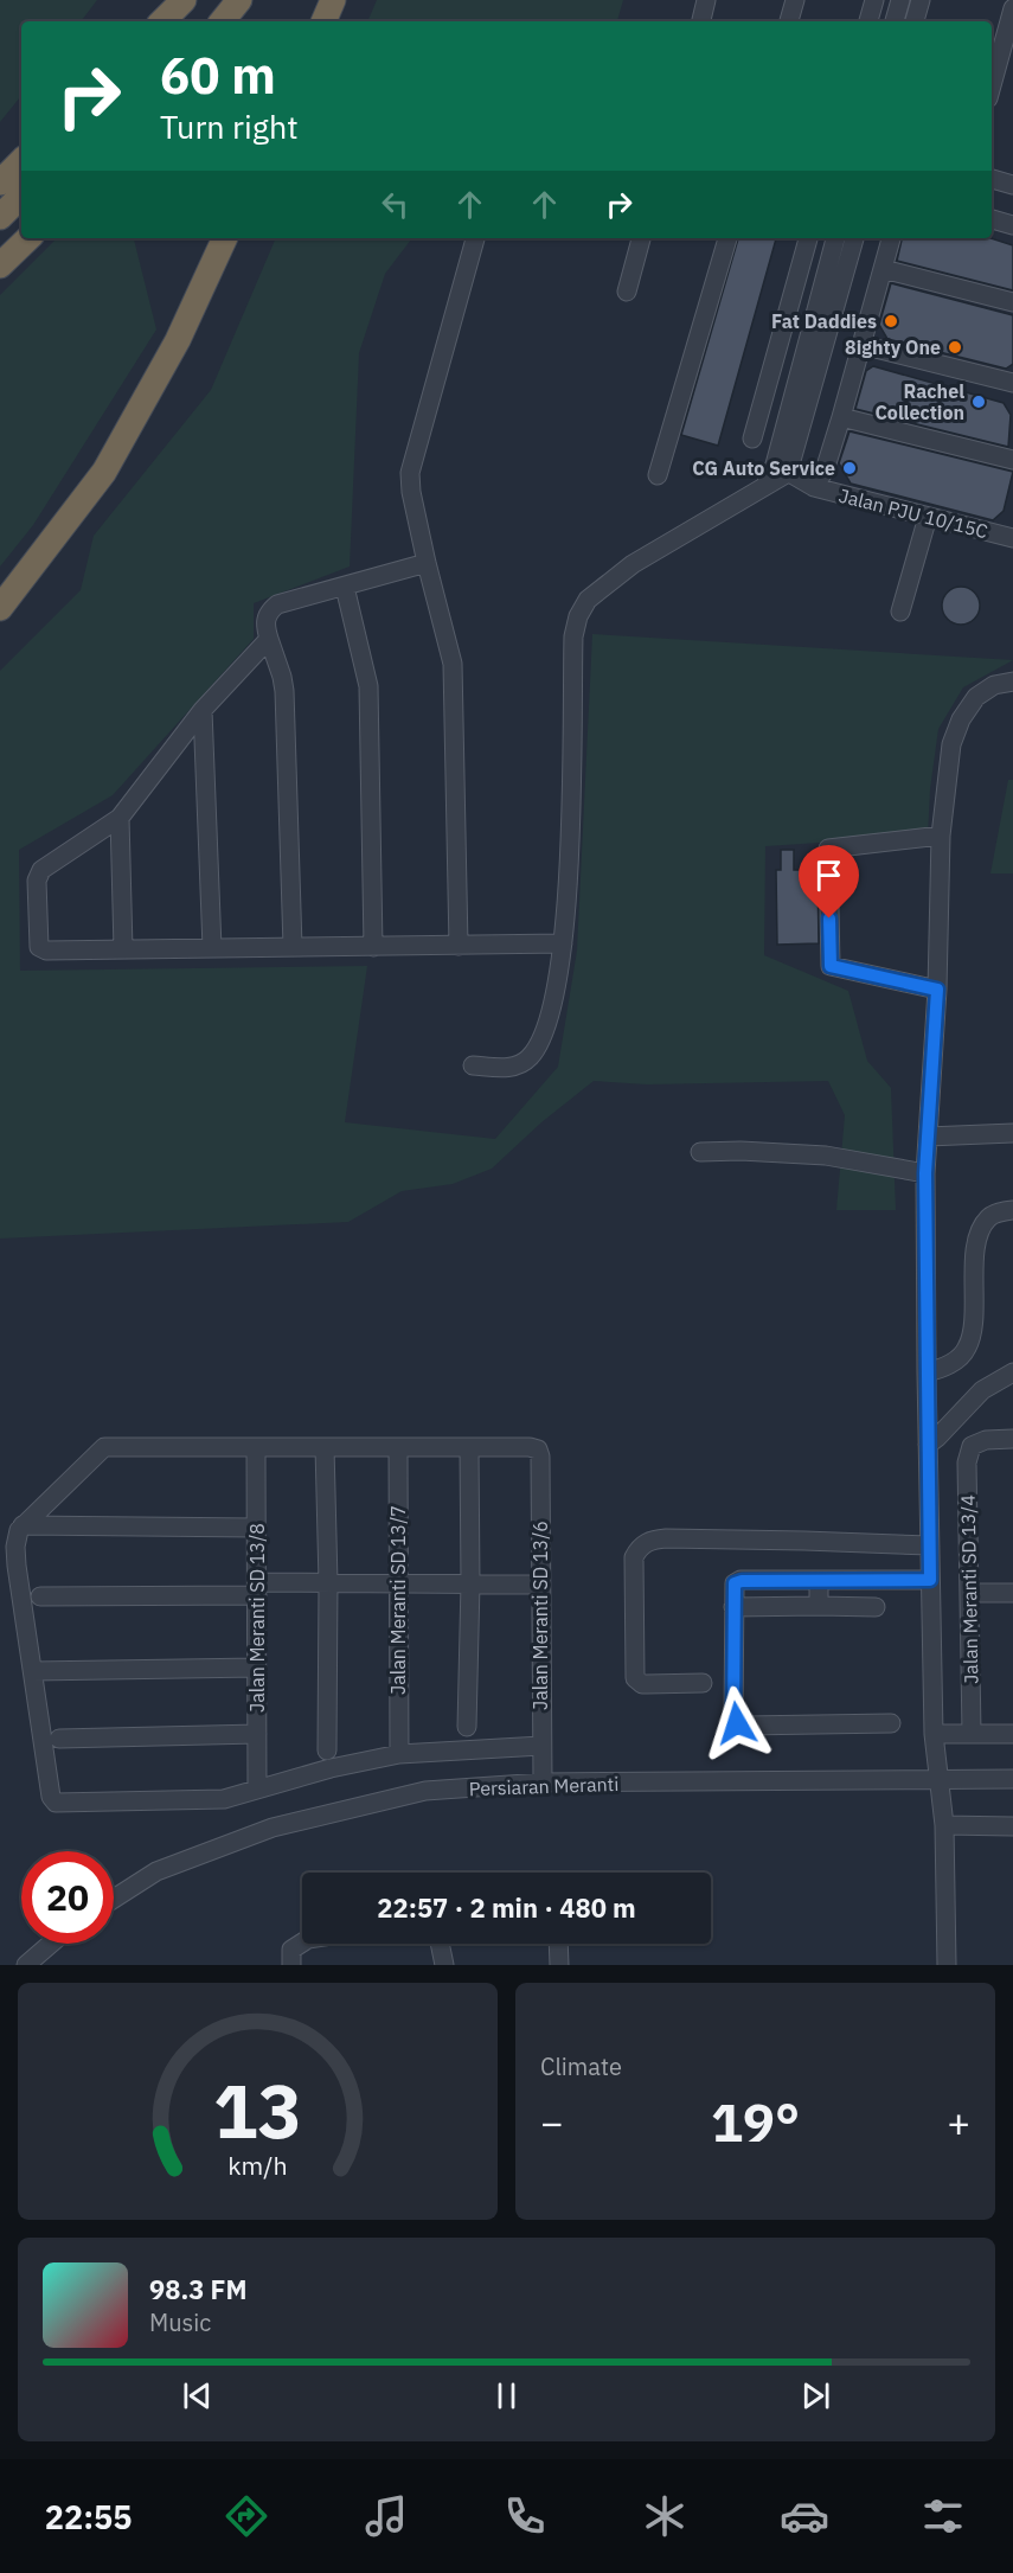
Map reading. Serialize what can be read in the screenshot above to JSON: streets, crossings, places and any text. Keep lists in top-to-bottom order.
{
  "streets": {
    "street": [
      "Jalan PJU 10/15C",
      "Jalan Meranti SD 13/4",
      "Jalan Meranti SD 13/7",
      "Jalan Meranti SD 13/6",
      "Jalan Meranti SD 13/8",
      "Persiaran Meranti"
    ]
  },
  "crossings": [
    ["Jalan Meranti SD 13/6", "Persiaran Meranti"]
  ],
  "places": [
    "Fat Daddies",
    "8ighty One",
    "Rachel Collection",
    "CG Auto Service"
  ],
  "page": {
    "turn": ["60 m", "Turn right"],
    "limit": "20",
    "trip": "22:57 · 2 min · 480 m",
    "tile": "Climate",
    "heat": ["−", "19°", "+"],
    "song": ["98.3 FM", "Music"],
    "tabs": "22:55",
    "gauge": ["13", "km/h"]
  }
}
